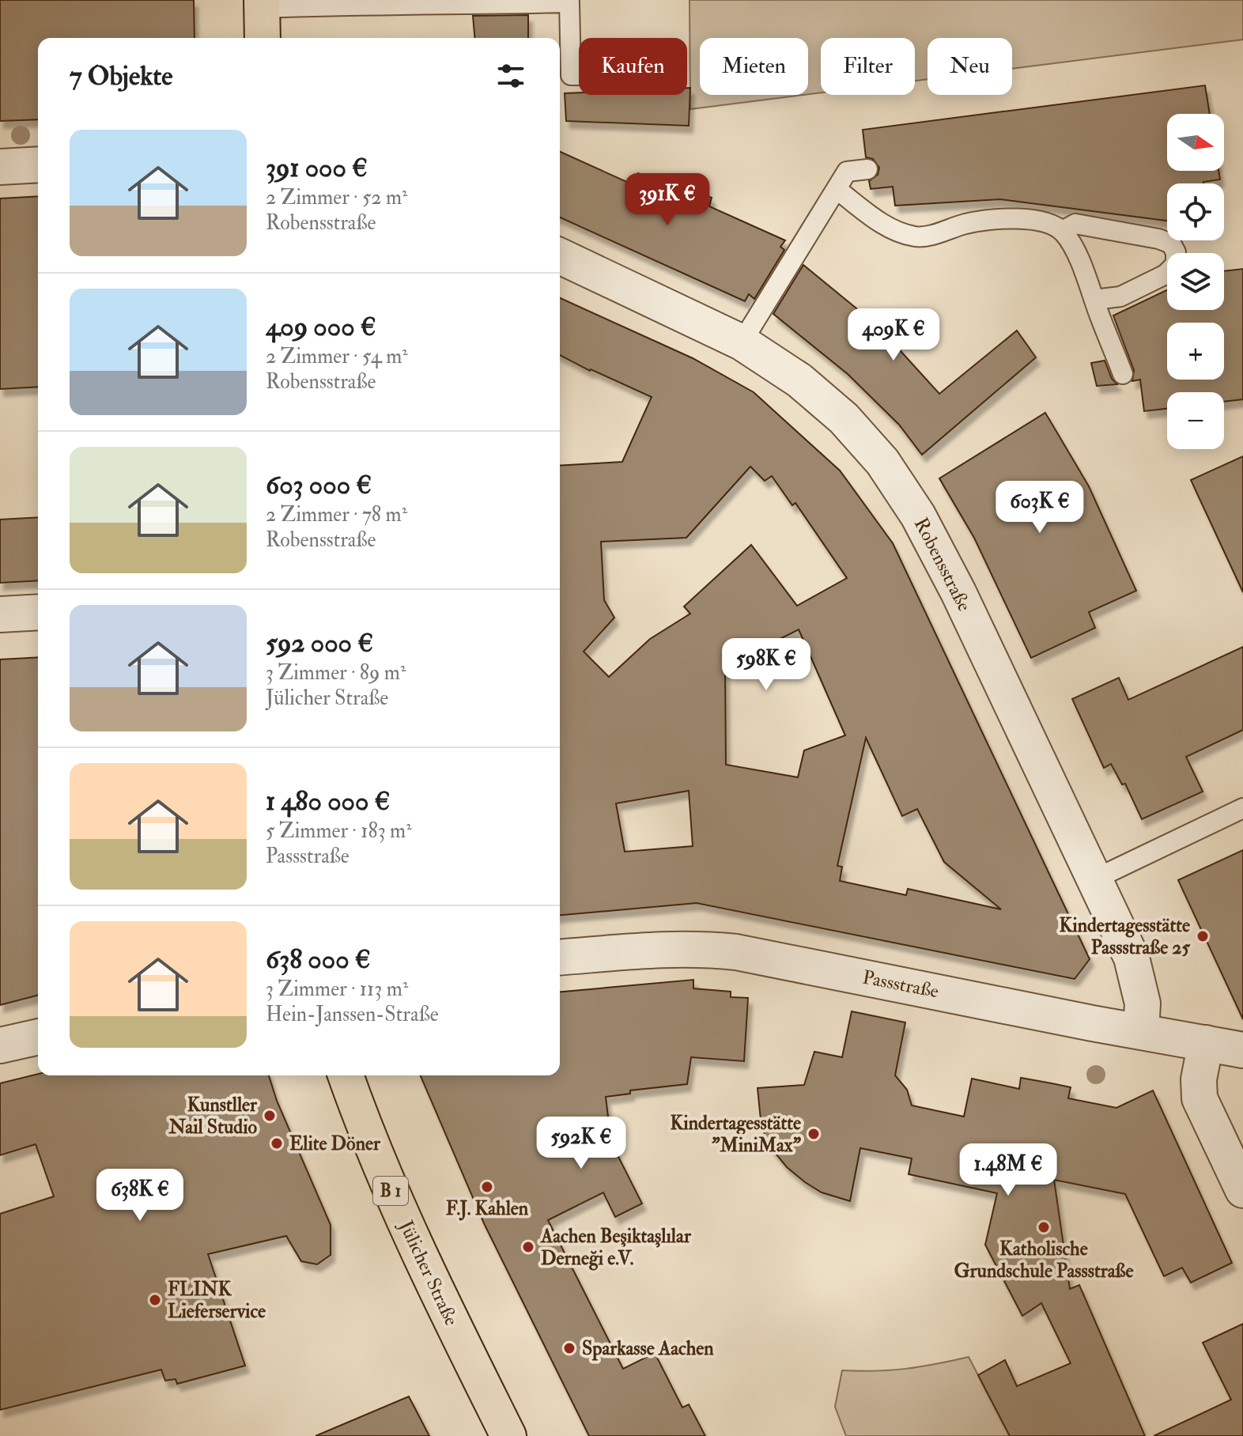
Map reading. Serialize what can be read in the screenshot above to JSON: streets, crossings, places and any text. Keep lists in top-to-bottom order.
{
  "streets": {
    "main road": ["B 1", "Jülicher Straße"],
    "street": ["Robensstraße", "Passstraße"]
  },
  "crossings": [
    ["Robensstraße", "Passstraße"]
  ],
  "places": [
    "Kindertagesstätte Passstraße 25",
    "Kunstller Nail Studio",
    "Kindertagesstätte \"MiniMax\"",
    "Elite Döner",
    "F.J. Kahlen",
    "Katholische Grundschule Passstraße",
    "Aachen Beşiktaşlılar Derneği e.V.",
    "FLINK Lieferservice",
    "Sparkasse Aachen"
  ],
  "north": "right",
  "page": {
    "chip": [
      "Kaufen",
      "Mieten",
      "Filter",
      "Neu"
    ],
    "heading": "7 Objekte",
    "map_buttons": ["+", "−"],
    "list": [
      {
        "name": "391 000 €",
        "note": "2 Zimmer · 52 m² · Robensstraße"
      },
      {
        "name": "409 000 €",
        "note": "2 Zimmer · 54 m² · Robensstraße"
      },
      {
        "name": "603 000 €",
        "note": "2 Zimmer · 78 m² · Robensstraße"
      },
      {
        "name": "592 000 €",
        "note": "3 Zimmer · 89 m² · Jülicher Straße"
      },
      {
        "name": "1 480 000 €",
        "note": "5 Zimmer · 183 m² · Passstraße"
      },
      {
        "name": "638 000 €",
        "note": "3 Zimmer · 113 m² · Hein-Janssen-Straße"
      }
    ],
    "price": [
      "391K €",
      "409K €",
      "603K €",
      "598K €",
      "592K €",
      "1.48M €",
      "638K €"
    ]
  }
}
